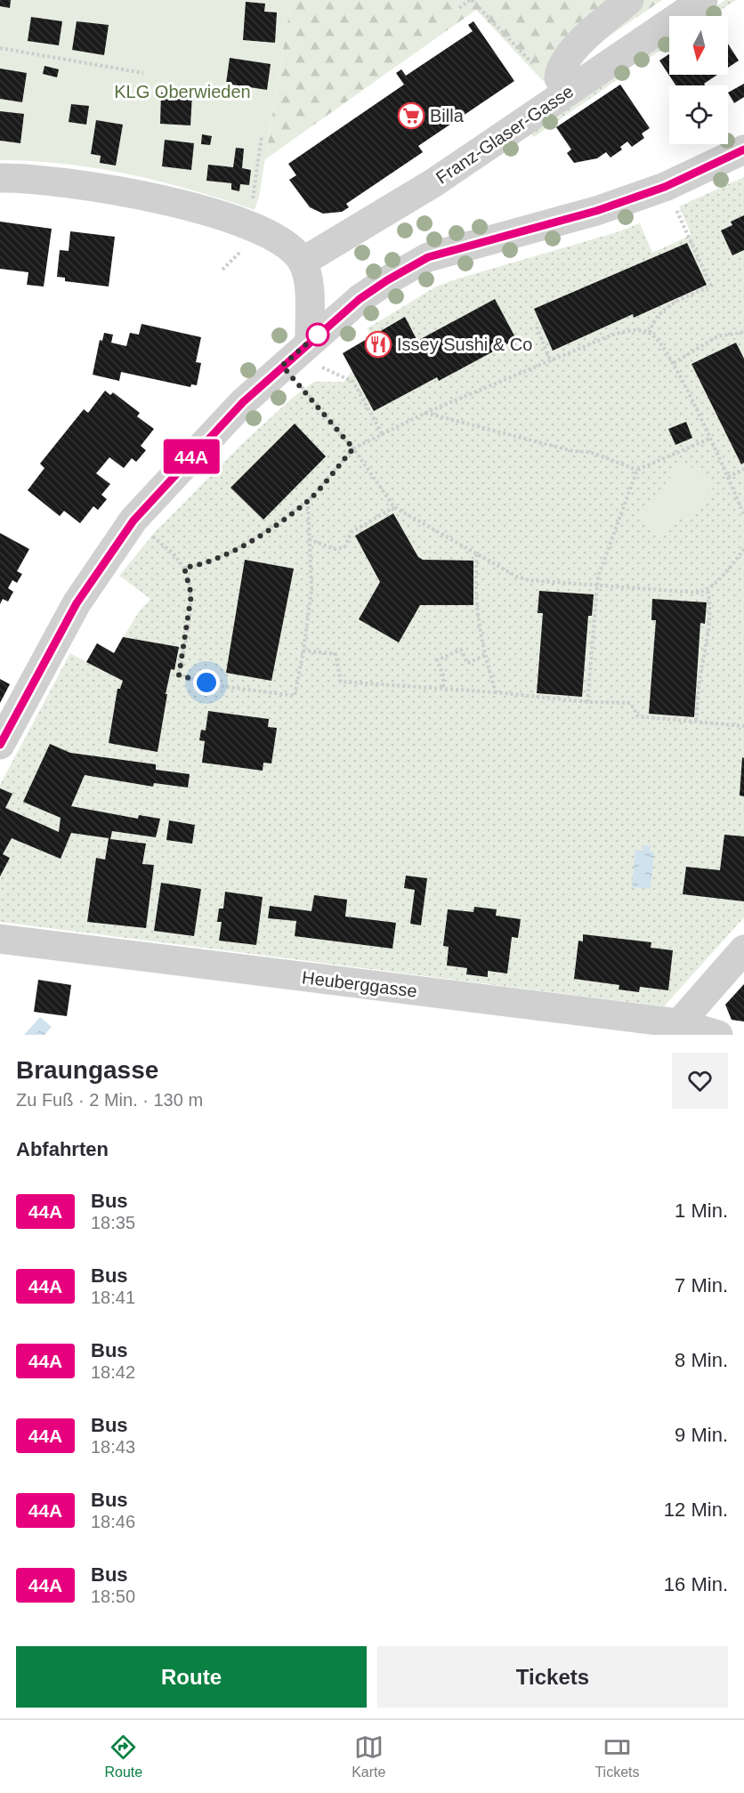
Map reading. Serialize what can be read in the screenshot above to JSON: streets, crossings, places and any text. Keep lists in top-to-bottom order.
{
  "streets": {
    "street": ["Franz-Glaser-Gasse", "Heuberggasse"]
  },
  "parks": ["KLG Oberwieden"],
  "places": {
    "supermarket": ["Billa"],
    "restaurant": ["Issey Sushi & Co"]
  },
  "lines": ["bus line 44A"],
  "north": "bottom",
  "page": {
    "on_map": "44A",
    "heading": [
      ["Braungasse", "Zu Fuß · 2 Min. · 130 m"],
      "Abfahrten"
    ],
    "list": [
      {
        "mark": "44A",
        "name": "Bus",
        "note": "18:35",
        "value": "1 Min."
      },
      {
        "mark": "44A",
        "name": "Bus",
        "note": "18:41",
        "value": "7 Min."
      },
      {
        "mark": "44A",
        "name": "Bus",
        "note": "18:42",
        "value": "8 Min."
      },
      {
        "mark": "44A",
        "name": "Bus",
        "note": "18:43",
        "value": "9 Min."
      },
      {
        "mark": "44A",
        "name": "Bus",
        "note": "18:46",
        "value": "12 Min."
      },
      {
        "mark": "44A",
        "name": "Bus",
        "note": "18:50",
        "value": "16 Min."
      }
    ],
    "buttons": ["Route", "Tickets"],
    "tabs": ["Route", "Karte", "Tickets"]
  }
}
